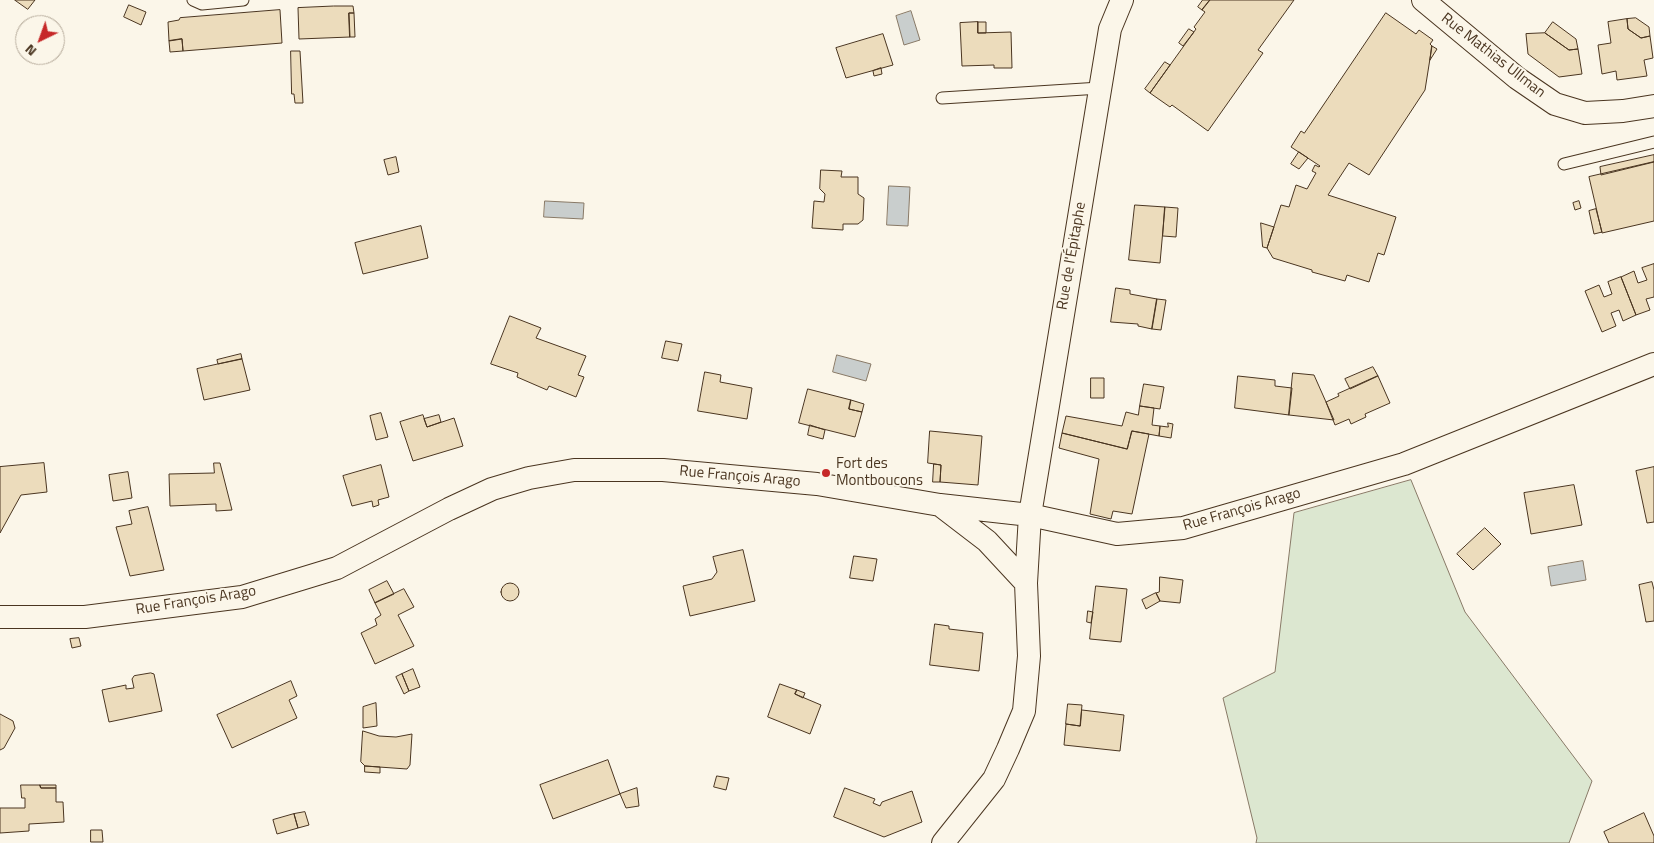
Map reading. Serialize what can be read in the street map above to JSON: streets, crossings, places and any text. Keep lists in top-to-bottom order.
{
  "streets": {
    "street": ["Rue Mathias Ullman", "Rue de l'Épitaphe", "Rue François Arago"]
  },
  "crossings": [
    ["Rue de l'Épitaphe", "Rue François Arago"]
  ],
  "places": ["Fort des Montboucons"],
  "north": "bottom left"
}
